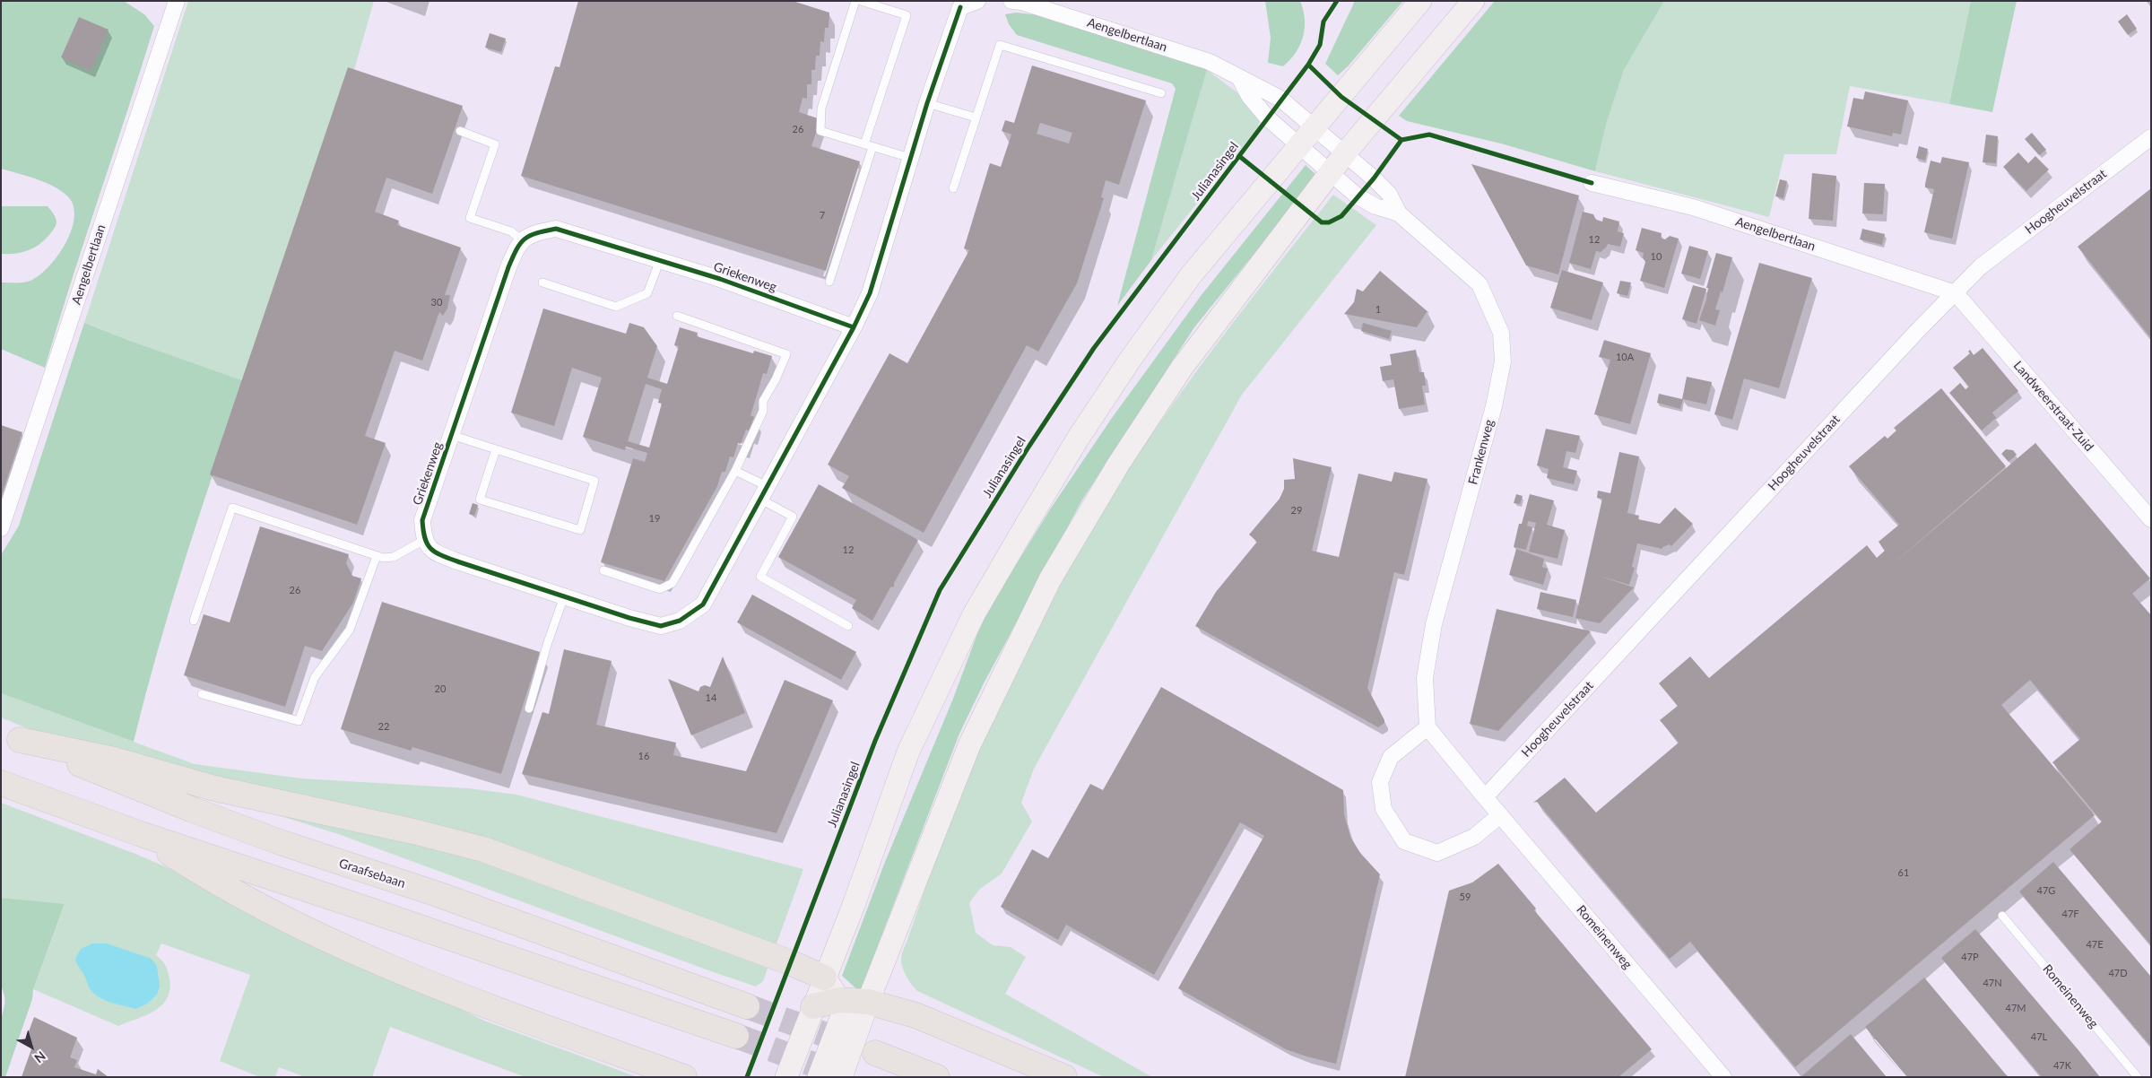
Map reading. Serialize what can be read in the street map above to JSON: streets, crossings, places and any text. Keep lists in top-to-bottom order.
{
  "streets": {
    "main road": ["Graafsebaan"],
    "street": [
      "Aengelbertlaan",
      "Hoogheuvelstraat",
      "Griekenweg",
      "Landweerstraat-Zuid",
      "Frankenweg",
      "Romeinenweg"
    ],
    "cycle path": ["Julianasingel"]
  },
  "crossings": [
    ["Aengelbertlaan", "Hoogheuvelstraat"],
    ["Aengelbertlaan", "Landweerstraat-Zuid"],
    ["Aengelbertlaan", "Frankenweg"],
    ["Hoogheuvelstraat", "Landweerstraat-Zuid"],
    ["Hoogheuvelstraat", "Romeinenweg"]
  ],
  "house_numbers": [
    "26",
    "7",
    "12",
    "10",
    "30",
    "1",
    "10A",
    "29",
    "19",
    "12",
    "26",
    "20",
    "14",
    "22",
    "16",
    "61",
    "47G",
    "59",
    "47F",
    "47E",
    "47P",
    "47D",
    "47N",
    "47M",
    "47L",
    "47K"
  ],
  "north": "bottom right"
}
